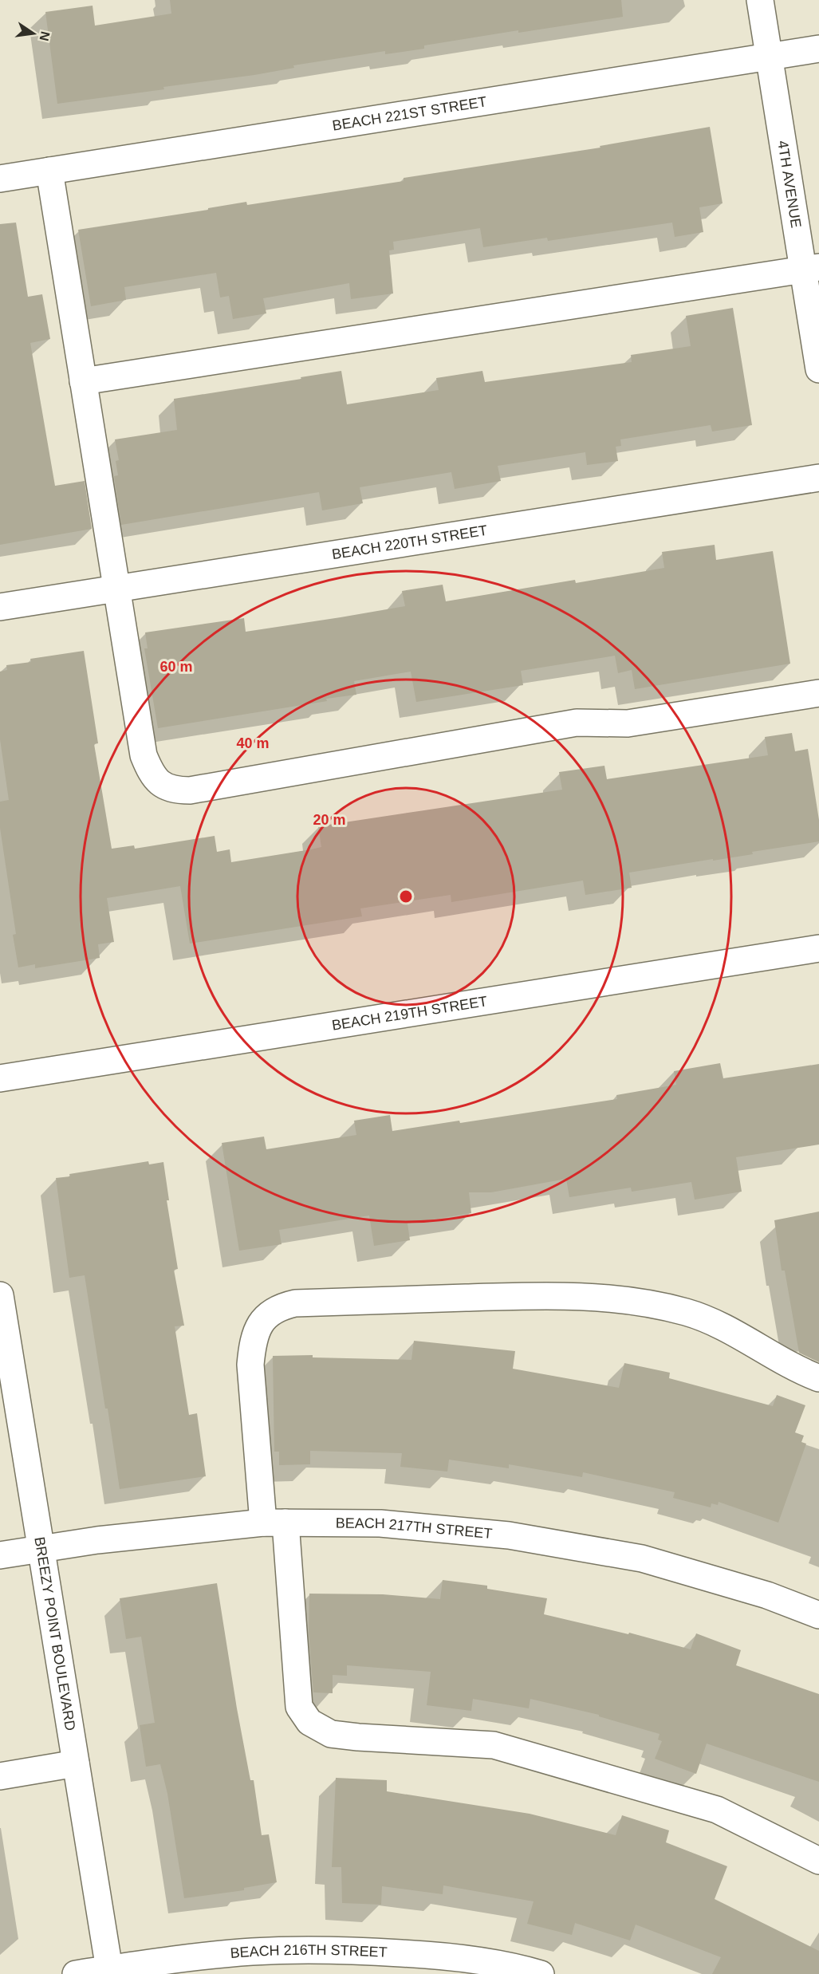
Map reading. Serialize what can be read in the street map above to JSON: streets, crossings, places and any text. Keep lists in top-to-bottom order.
{
  "streets": {
    "street": [
      "BEACH 221ST STREET",
      "4TH AVENUE",
      "BEACH 220TH STREET",
      "BEACH 219TH STREET",
      "BEACH 217TH STREET",
      "BREEZY POINT BOULEVARD",
      "BEACH 216TH STREET"
    ]
  },
  "crossings": [
    ["BEACH 221ST STREET", "4TH AVENUE"],
    ["BEACH 217TH STREET", "BREEZY POINT BOULEVARD"],
    ["BREEZY POINT BOULEVARD", "BEACH 216TH STREET"]
  ],
  "north": "right",
  "rings": ["60 m", "40 m", "20 m"]
}
